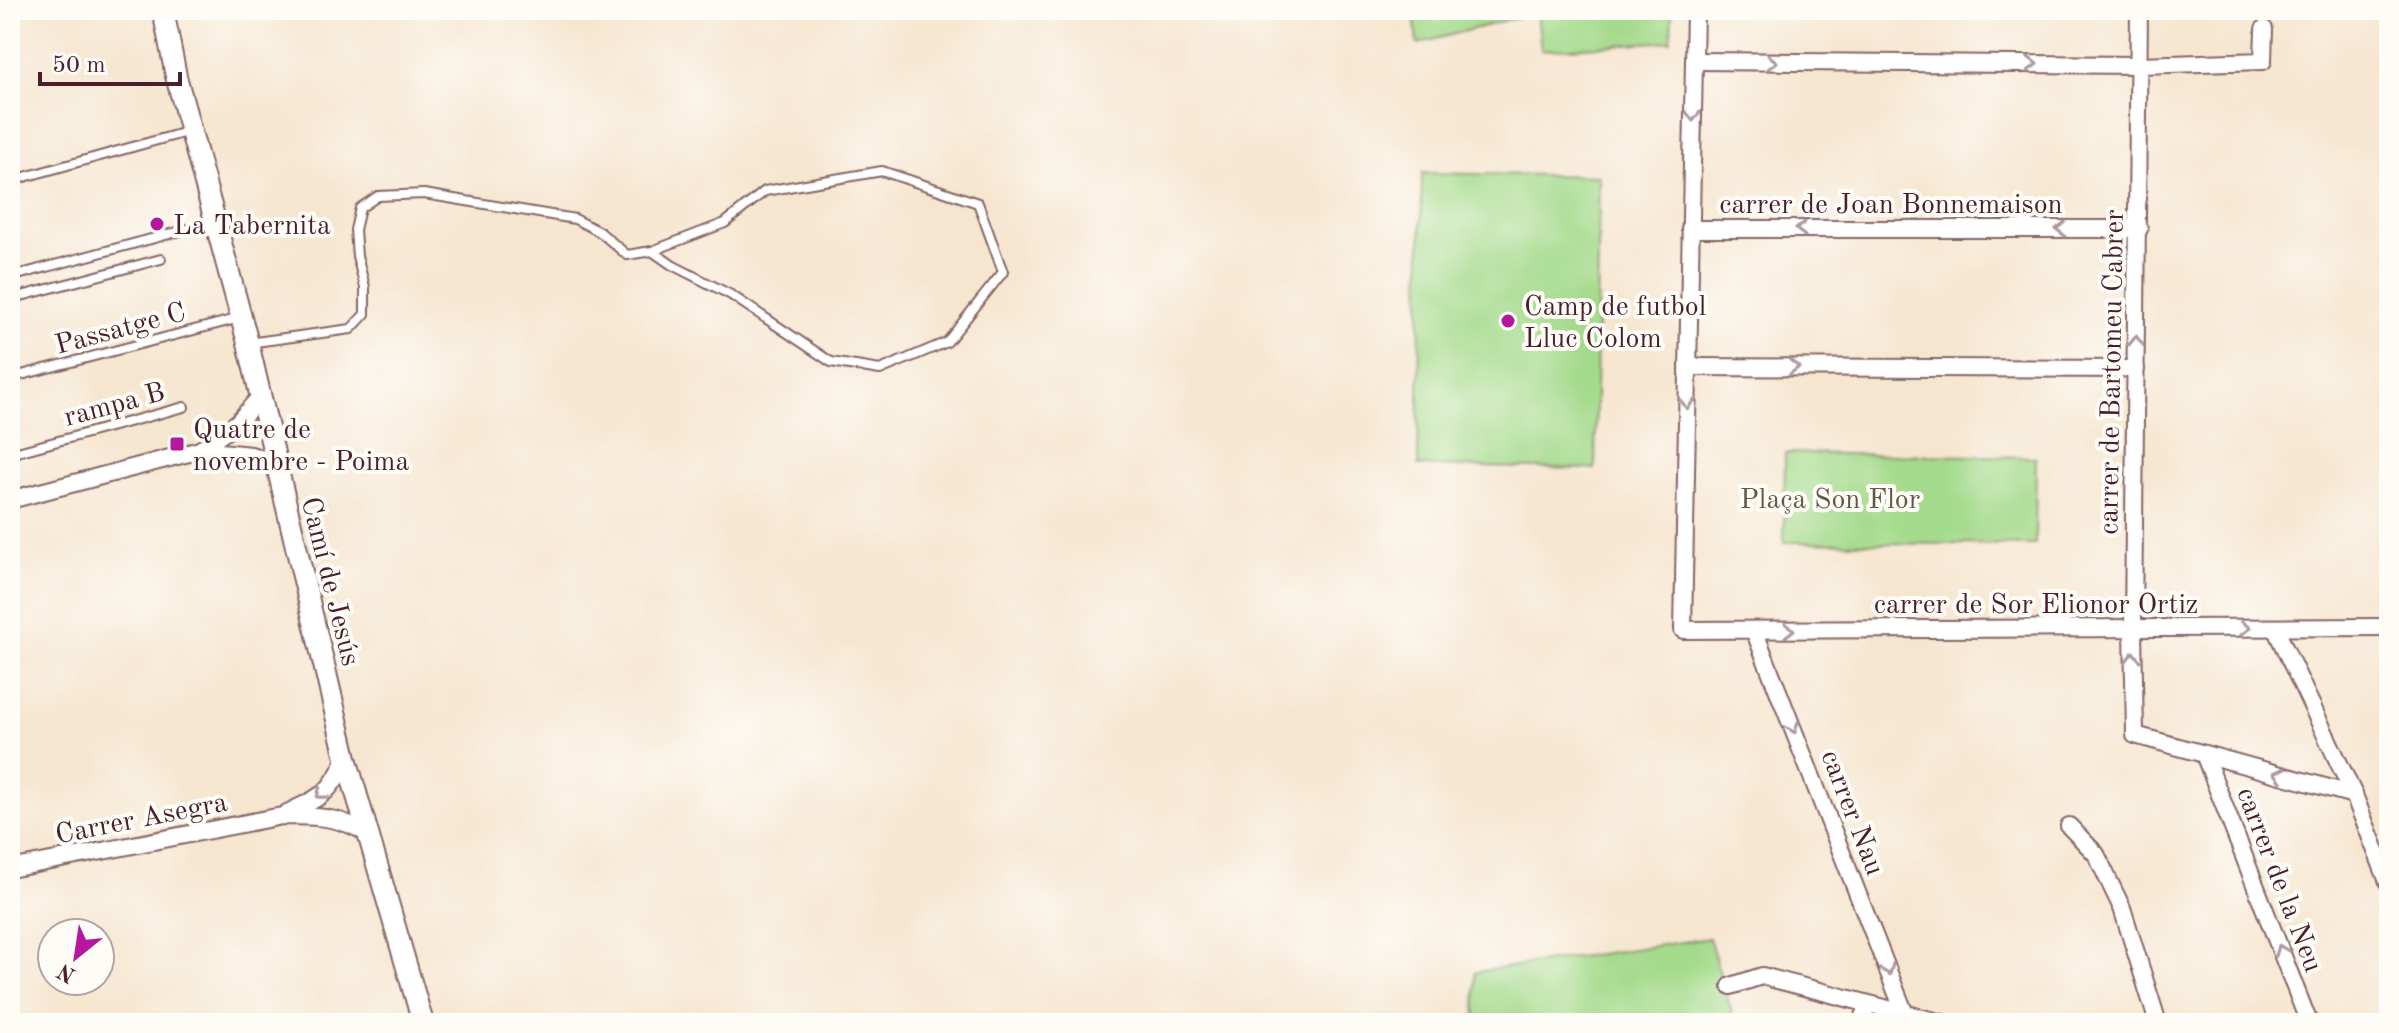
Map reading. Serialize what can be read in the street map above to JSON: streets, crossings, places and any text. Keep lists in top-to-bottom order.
{
  "streets": {
    "street": [
      "carrer de Joan Bonnemaison",
      "carrer de Bartomeu Cabrer",
      "Camí de Jesús",
      "carrer de Sor Elionor Ortiz",
      "carrer Nau",
      "Carrer Asegra",
      "carrer de la Neu"
    ],
    "lane": ["Passatge C", "rampa B"]
  },
  "crossings": [
    ["carrer de Joan Bonnemaison", "carrer de Bartomeu Cabrer"],
    ["Passatge C", "Camí de Jesús"],
    ["carrer de Bartomeu Cabrer", "carrer de Sor Elionor Ortiz"],
    ["carrer de Bartomeu Cabrer", "carrer de la Neu"],
    ["carrer de Sor Elionor Ortiz", "carrer Nau"]
  ],
  "one_way": ["carrer Nau"],
  "parks": ["Plaça Son Flor"],
  "places": {
    "other": ["La Tabernita", "Camp de futbol Lluc Colom"],
    "transit": ["Quatre de novembre - Poima"]
  },
  "scale_bar": "50 m",
  "north": "bottom left"
}
